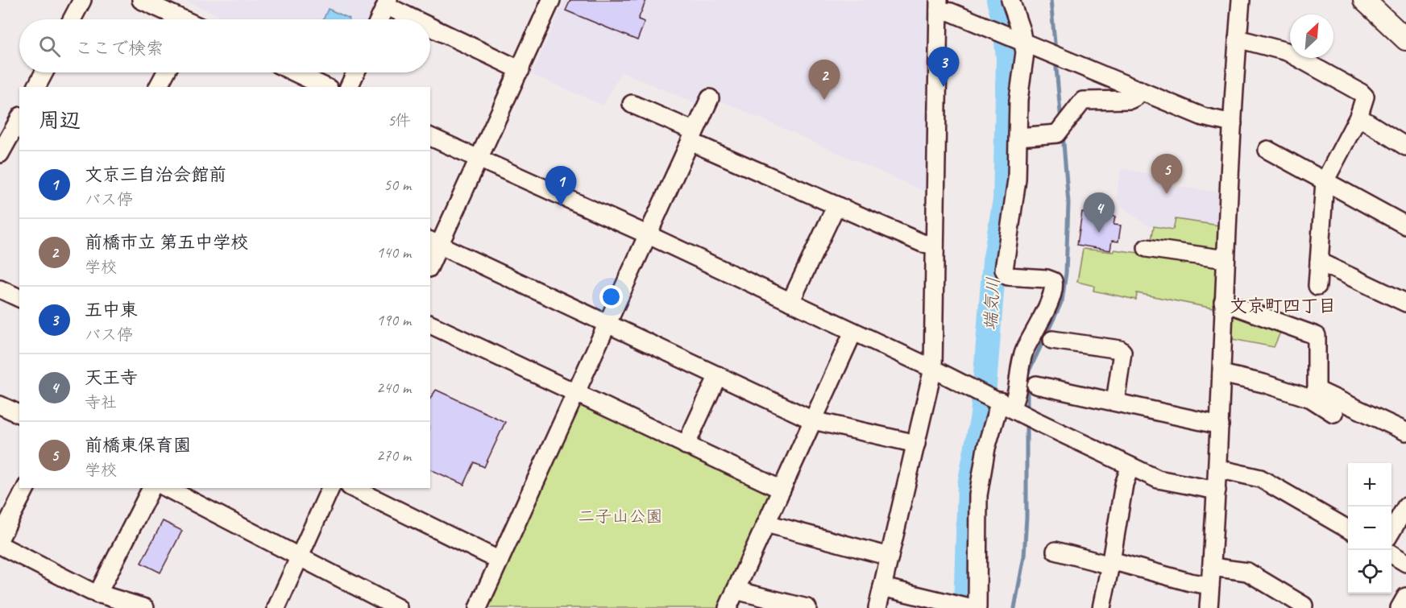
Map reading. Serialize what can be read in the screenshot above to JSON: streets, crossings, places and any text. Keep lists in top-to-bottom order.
{
  "districts": ["文京町四丁目"],
  "water": ["端気川"],
  "parks": ["二子山公園"],
  "north": "top right",
  "page": {
    "search": "ここで検索",
    "pins": [
      "3",
      "2",
      "5",
      "1",
      "4"
    ],
    "heading": ["周辺", "5件"],
    "list": [
      {
        "mark": "1",
        "name": "文京三自治会館前",
        "note": "バス停",
        "value": "50 m"
      },
      {
        "mark": "2",
        "name": "前橋市立 第五中学校",
        "note": "学校",
        "value": "140 m"
      },
      {
        "mark": "3",
        "name": "五中東",
        "note": "バス停",
        "value": "190 m"
      },
      {
        "mark": "4",
        "name": "天王寺",
        "note": "寺社",
        "value": "240 m"
      },
      {
        "mark": "5",
        "name": "前橋東保育園",
        "note": "学校",
        "value": "270 m"
      }
    ],
    "map_buttons": ["+", "−"]
  }
}
